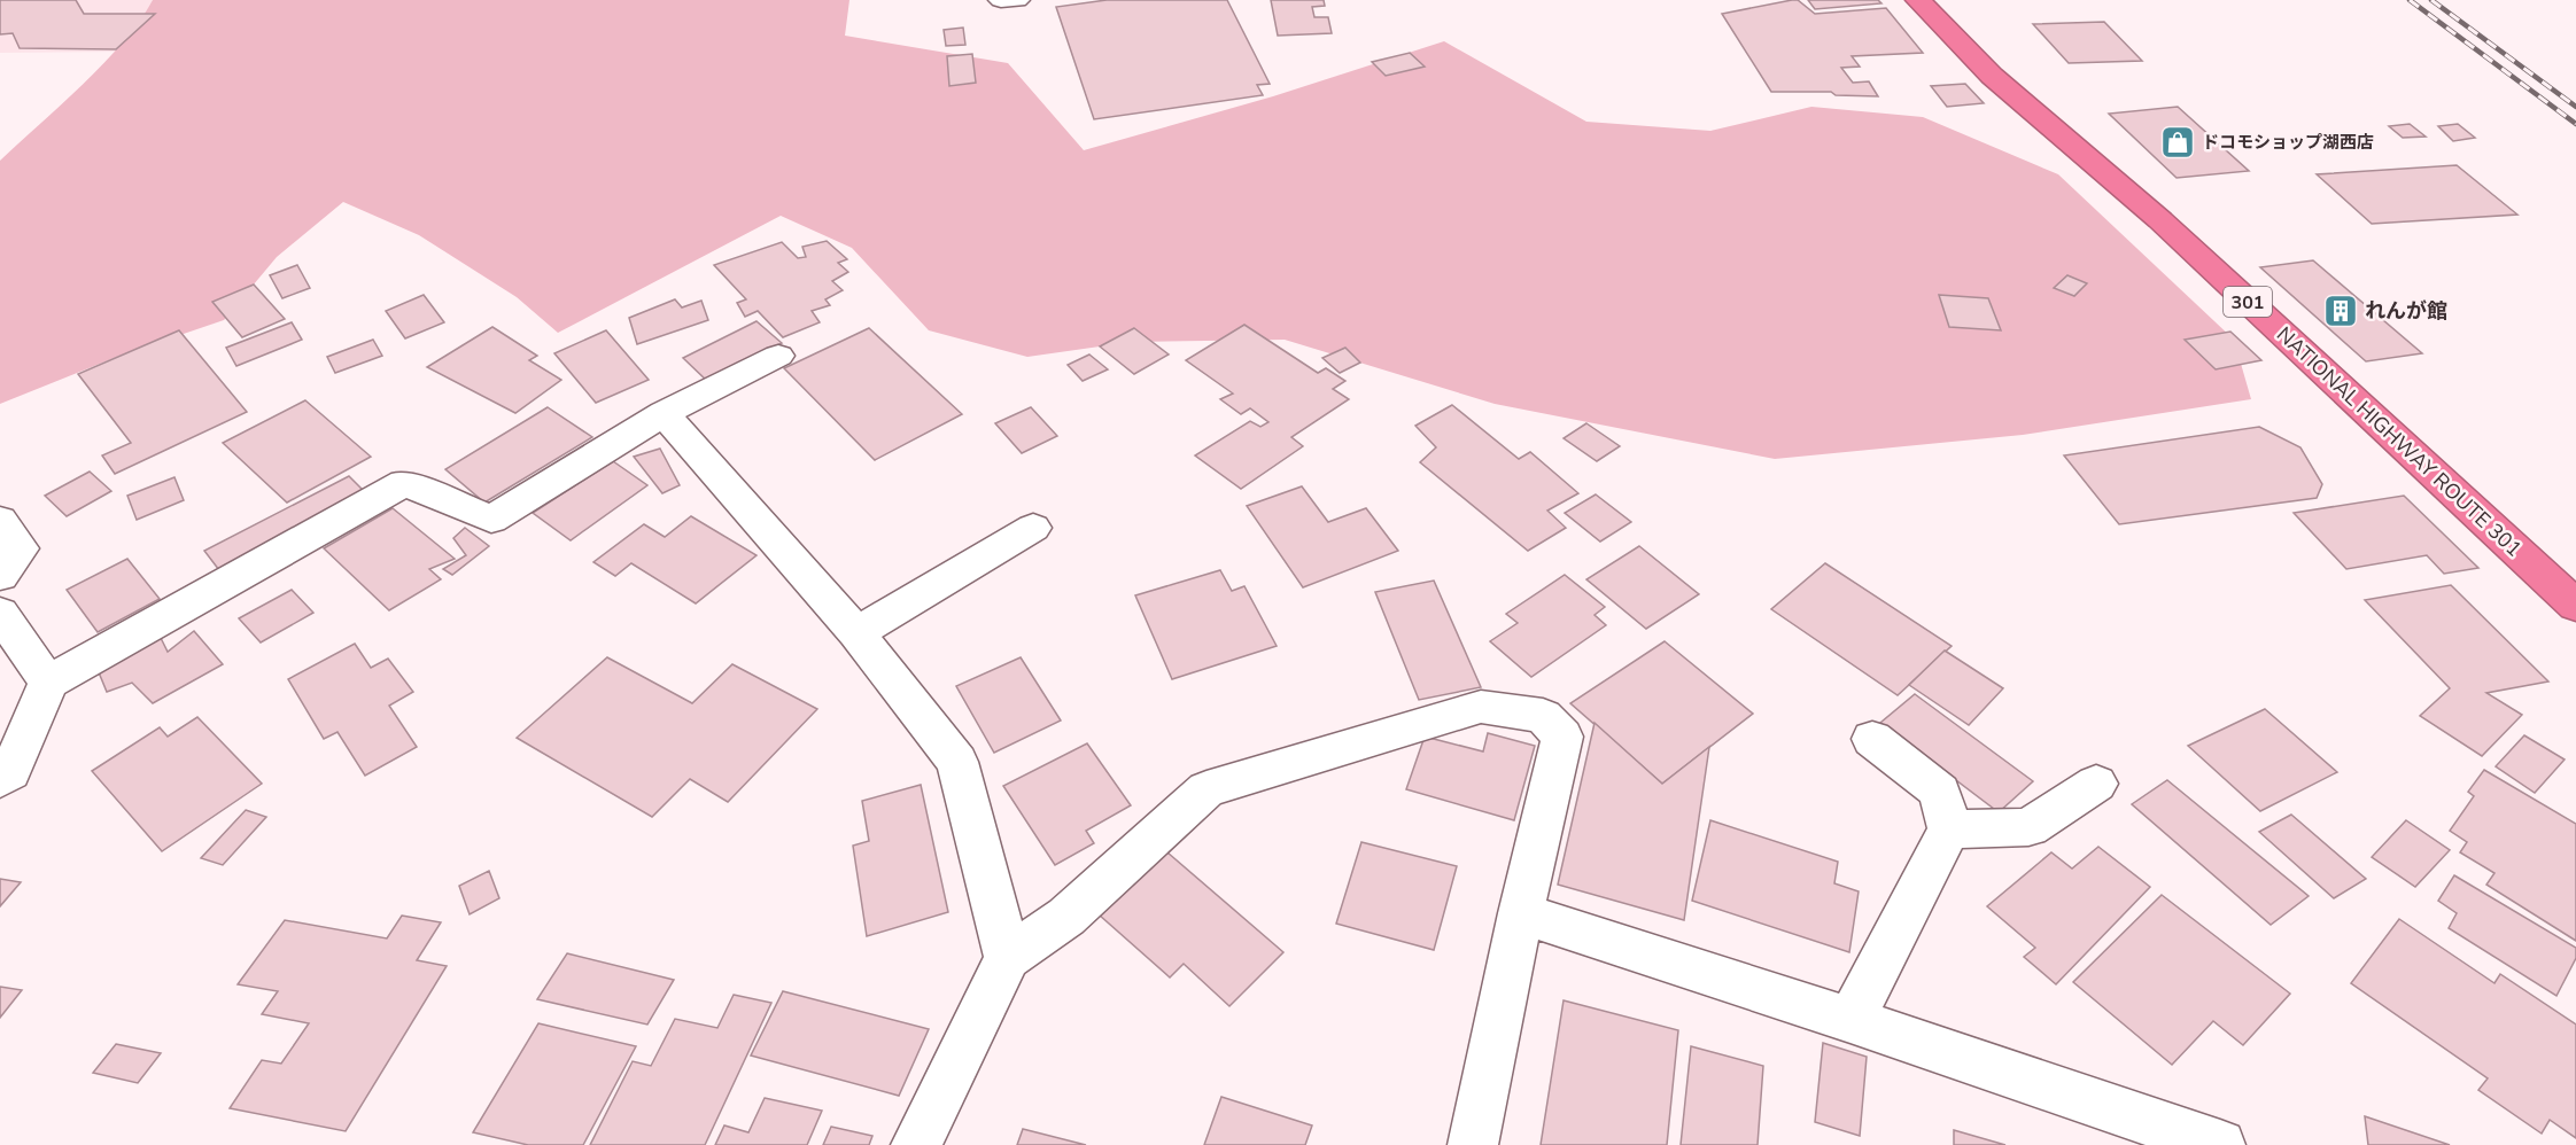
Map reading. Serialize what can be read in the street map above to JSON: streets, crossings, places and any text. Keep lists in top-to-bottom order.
{
  "streets": {
    "highway": ["301", "NATIONAL HIGHWAY ROUTE 301"]
  },
  "places": {
    "shop": ["ドコモショップ湖西店"],
    "building": ["れんが館"]
  }
}
